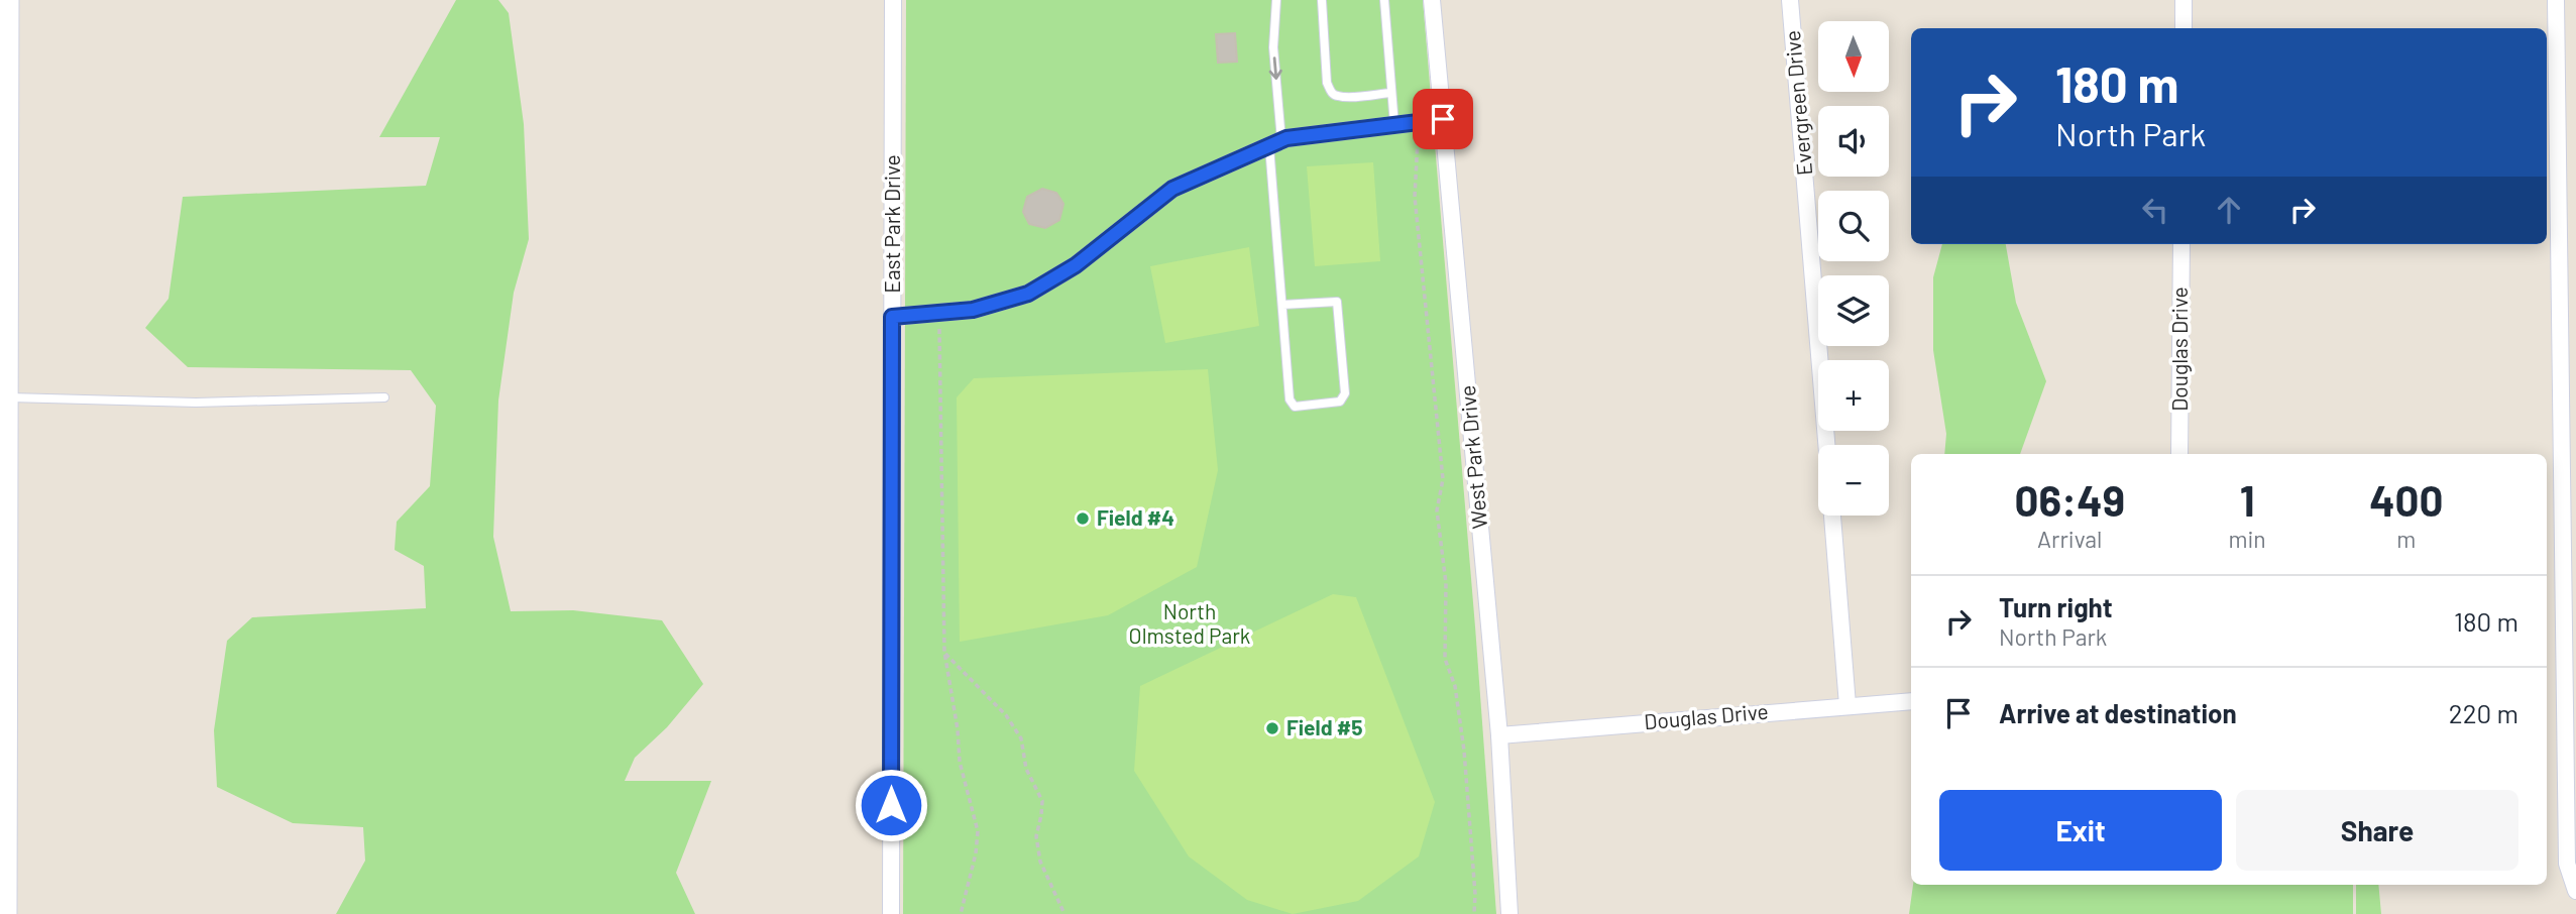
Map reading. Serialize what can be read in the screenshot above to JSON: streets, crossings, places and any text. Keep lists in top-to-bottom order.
{
  "streets": {
    "street": [
      "Evergreen Drive",
      "East Park Drive",
      "Douglas Drive",
      "West Park Drive"
    ]
  },
  "crossings": [
    ["Evergreen Drive", "Douglas Drive"],
    ["Douglas Drive", "West Park Drive"]
  ],
  "parks": ["North Olmsted Park"],
  "places": ["Field #4", "Field #5"],
  "north": "bottom",
  "page": {
    "map_buttons": ["+", "−"],
    "turn": ["180 m", "North Park"],
    "eta": [
      "06:49",
      "Arrival",
      "1",
      "min",
      "400",
      "m"
    ],
    "list": [
      {
        "name": "Turn right",
        "note": "North Park",
        "value": "180 m"
      },
      {
        "name": "Arrive at destination",
        "value": "220 m"
      }
    ],
    "buttons": ["Exit", "Share"]
  }
}
